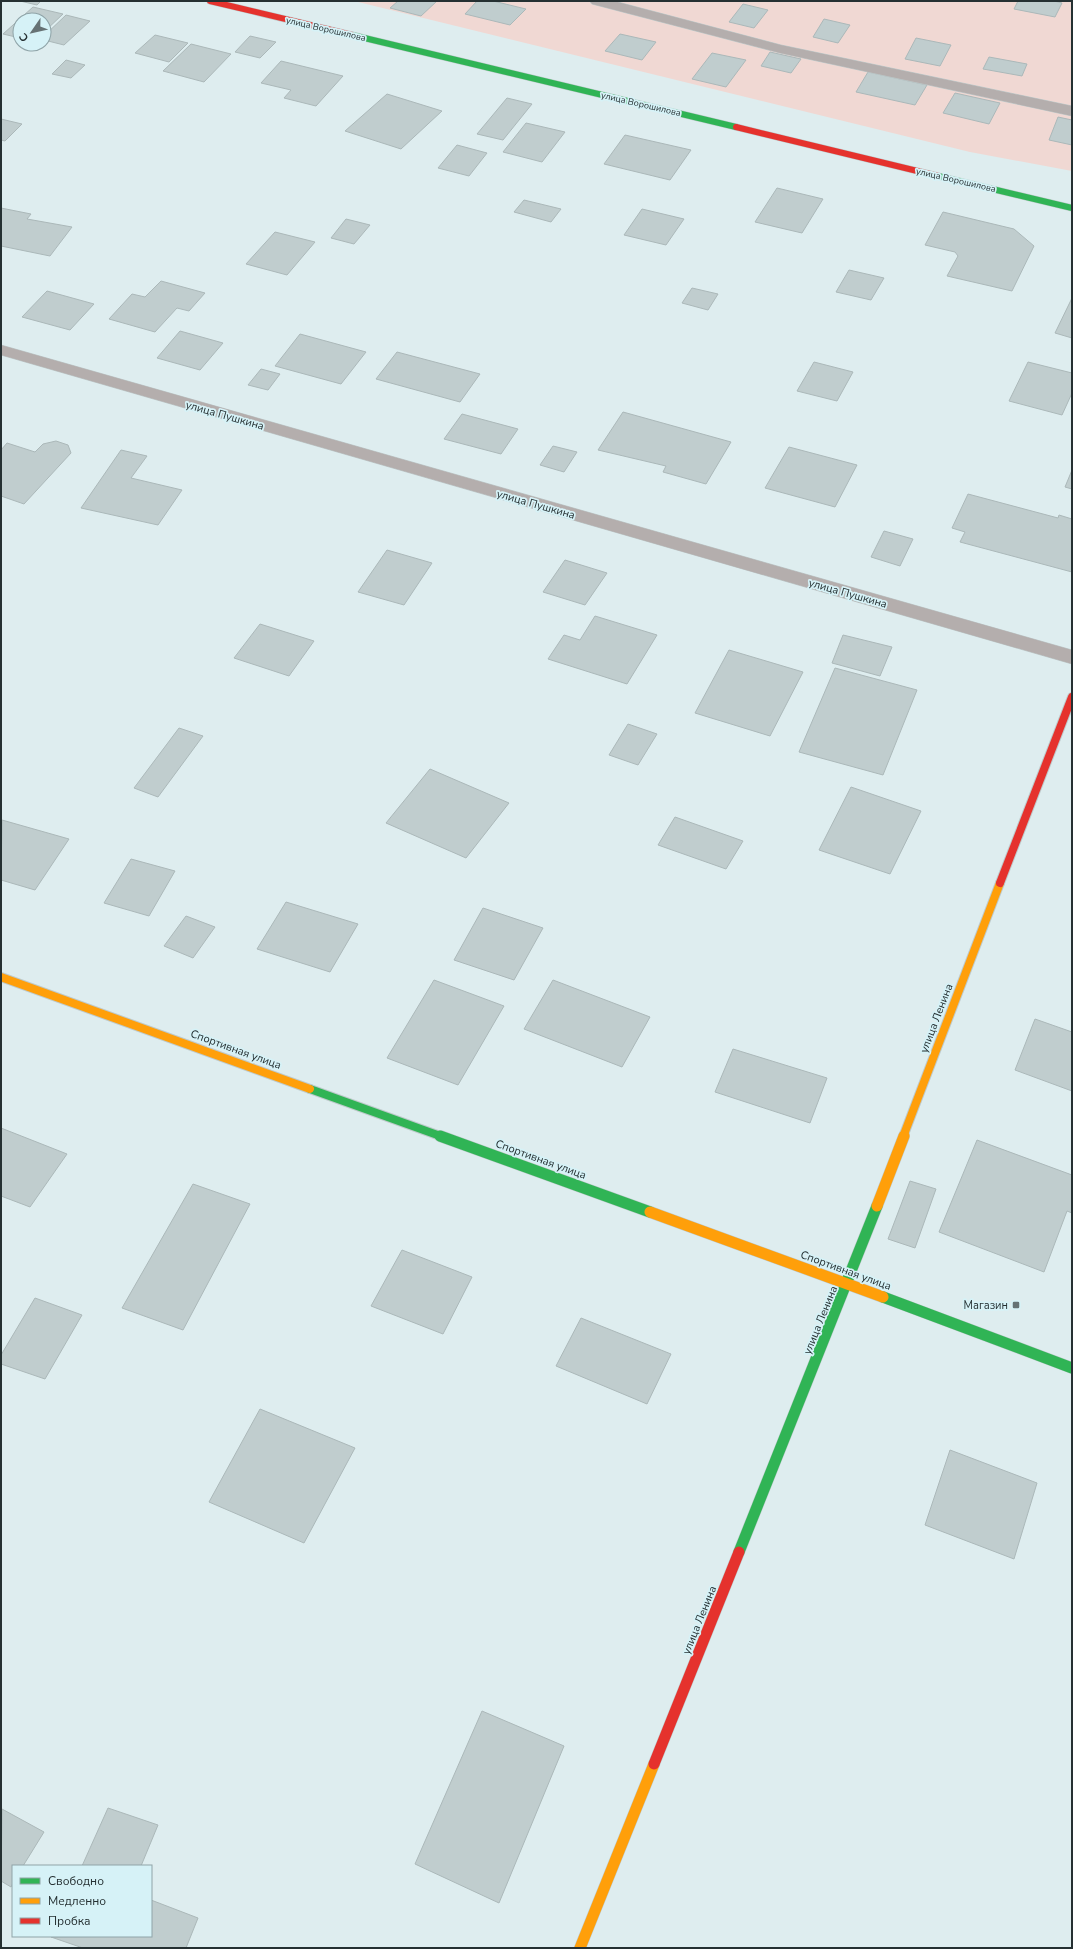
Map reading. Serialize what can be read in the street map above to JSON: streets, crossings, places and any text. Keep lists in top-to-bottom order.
{
  "streets": {
    "street": [
      "улица Ворошилова",
      "улица Пушкина",
      "улица Ленина",
      "Спортивная улица"
    ]
  },
  "crossings": [
    ["улица Ленина", "Спортивная улица"]
  ],
  "places": {
    "transit": ["Магазин"]
  },
  "legend": ["Свободно", "Медленно", "Пробка"],
  "north": "bottom left"
}
